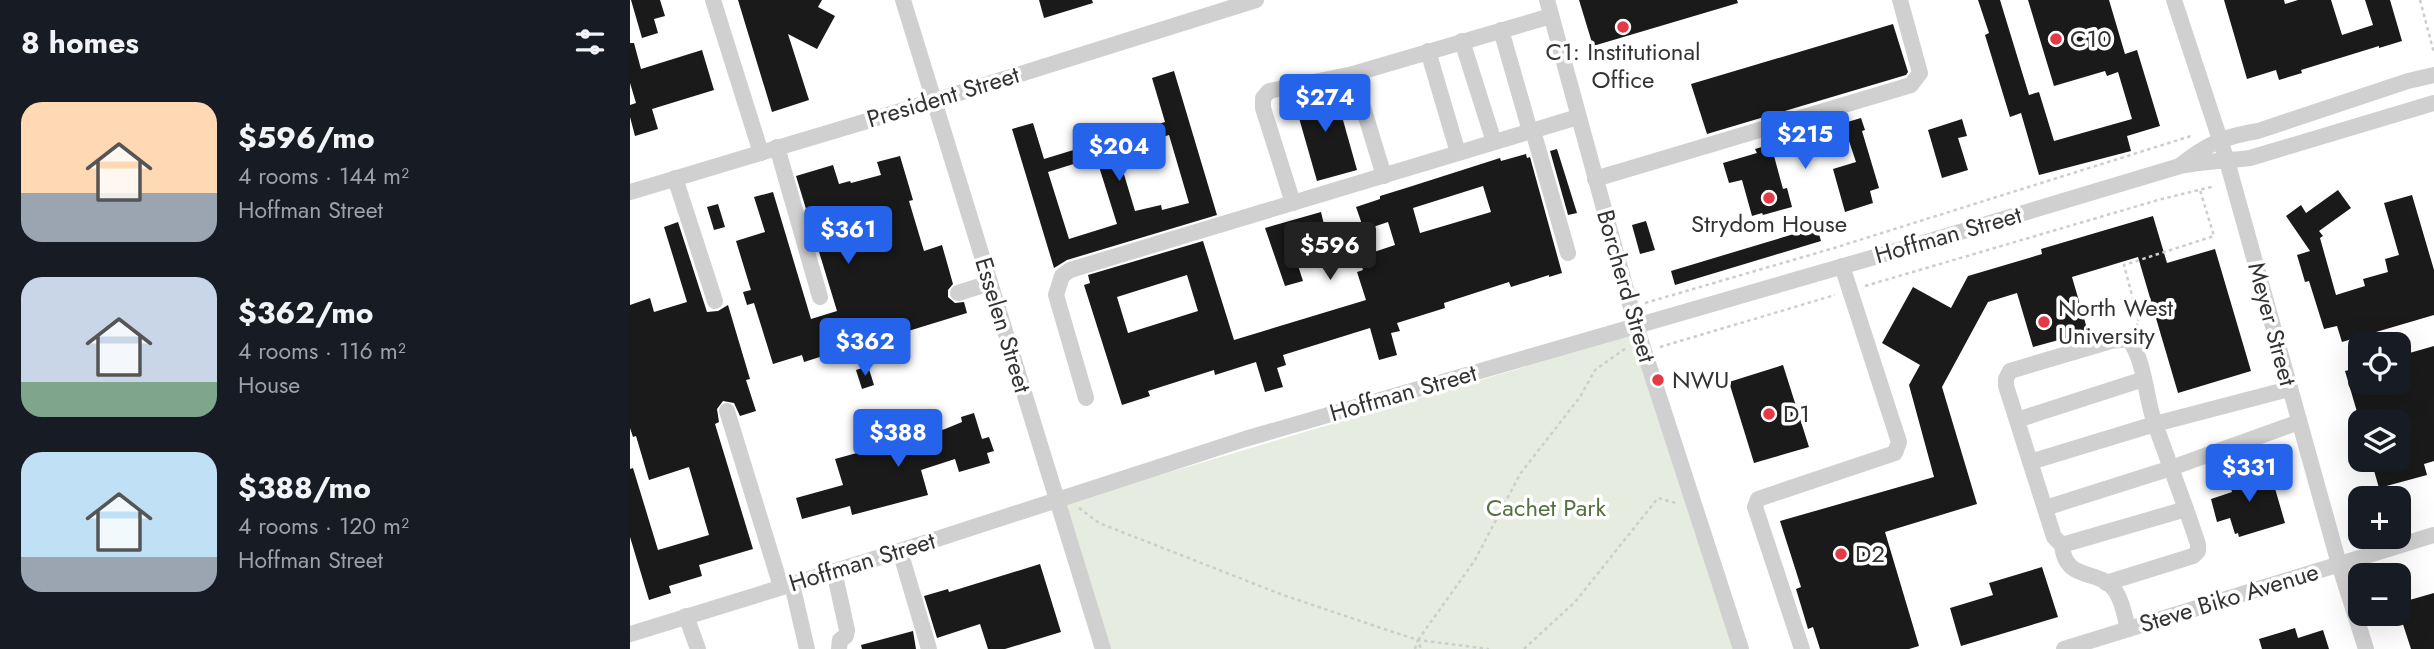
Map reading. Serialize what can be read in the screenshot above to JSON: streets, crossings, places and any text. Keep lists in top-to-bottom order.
{
  "streets": {
    "street": [
      "President Street",
      "Hoffman Street",
      "Borcherd Street",
      "Meyer Street",
      "Esselen Street",
      "Steve Biko Avenue"
    ]
  },
  "crossings": [
    ["President Street", "Esselen Street"],
    ["Hoffman Street", "Borcherd Street"],
    ["Hoffman Street", "Meyer Street"],
    ["Hoffman Street", "Esselen Street"],
    ["Meyer Street", "Steve Biko Avenue"]
  ],
  "parks": ["Cachet Park"],
  "places": [
    "C1: Institutional Office",
    "C10",
    "Strydom House",
    "North West University",
    "NWU",
    "D1",
    "D2"
  ],
  "page": {
    "heading": "8 homes",
    "price": [
      "$274",
      "$215",
      "$204",
      "$361",
      "$596",
      "$362",
      "$388",
      "$331"
    ],
    "list": [
      {
        "name": "$596/mo",
        "note": "4 rooms · 144 m² · Hoffman Street"
      },
      {
        "name": "$362/mo",
        "note": "4 rooms · 116 m² · House"
      },
      {
        "name": "$388/mo",
        "note": "4 rooms · 120 m² · Hoffman Street"
      }
    ],
    "map_buttons": ["+", "−"]
  }
}
